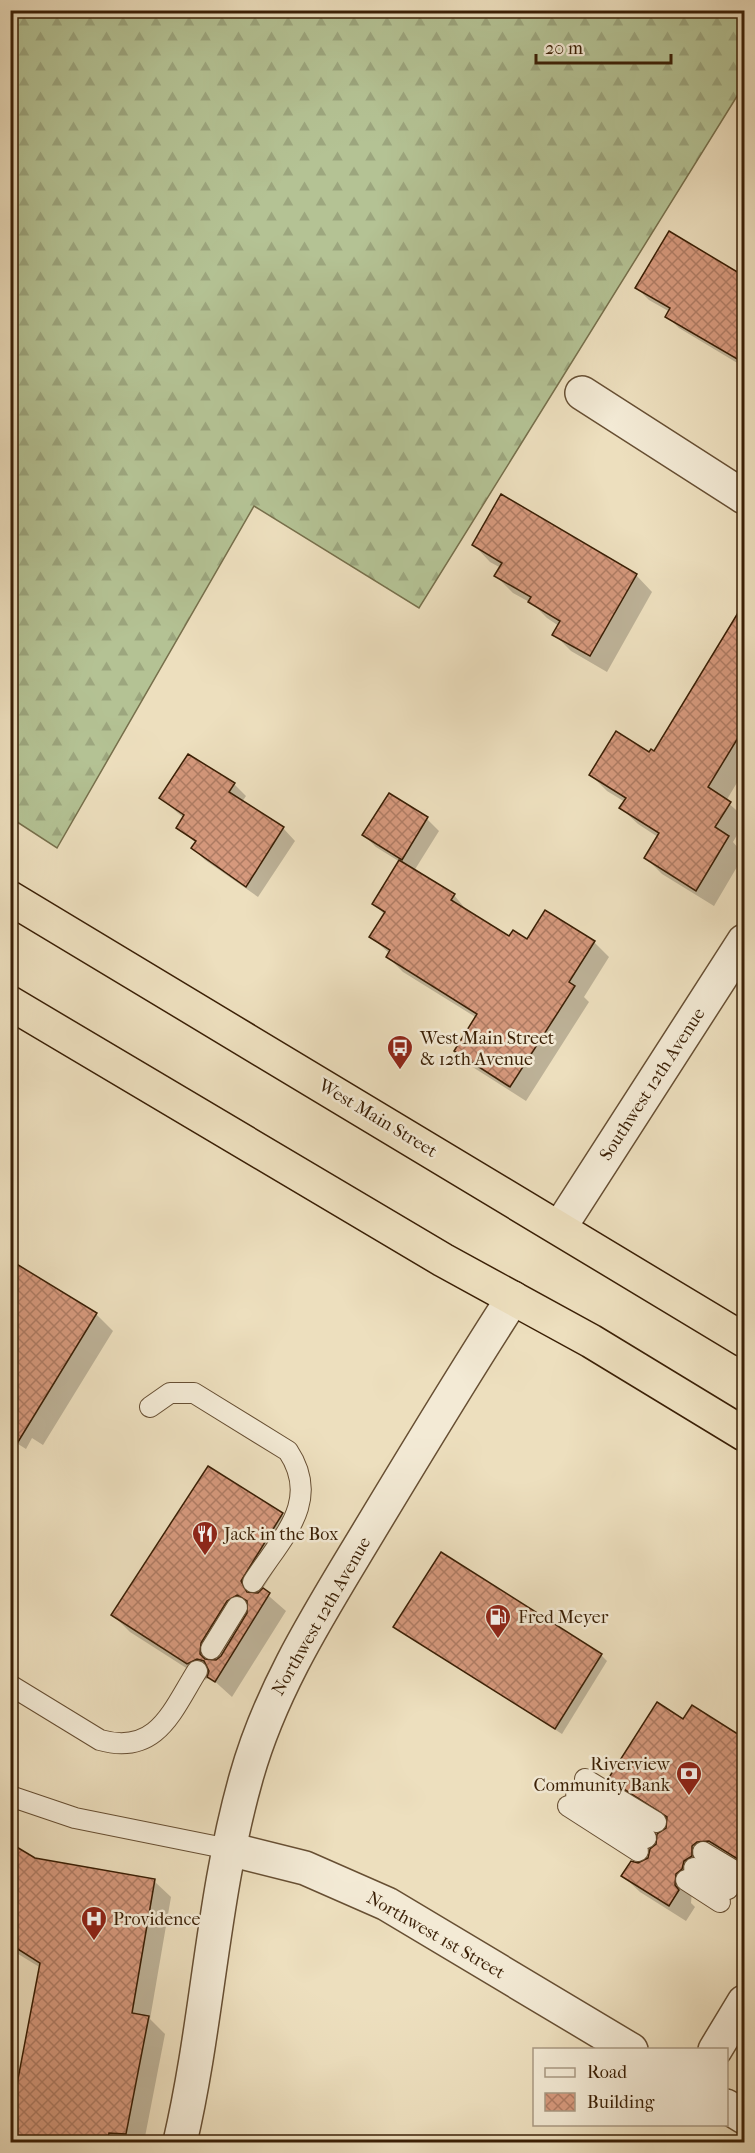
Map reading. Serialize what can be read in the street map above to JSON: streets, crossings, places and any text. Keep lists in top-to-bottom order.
{
  "streets": {
    "highway": ["West Main Street"],
    "street": ["Southwest 12th Avenue", "Northwest 12th Avenue", "Northwest 1st Street"]
  },
  "crossings": [
    ["Southwest 12th Avenue", "West Main Street"],
    ["Northwest 12th Avenue", "Northwest 1st Street"]
  ],
  "places": {
    "bus stop": ["West Main Street & 12th Avenue"],
    "restaurant": ["Jack in the Box"],
    "fuel station": ["Fred Meyer"],
    "bank": ["Riverview Community Bank"],
    "hospital": ["Providence"]
  },
  "legend": ["Road", "Building"],
  "scale_bar": "20 m"
}
